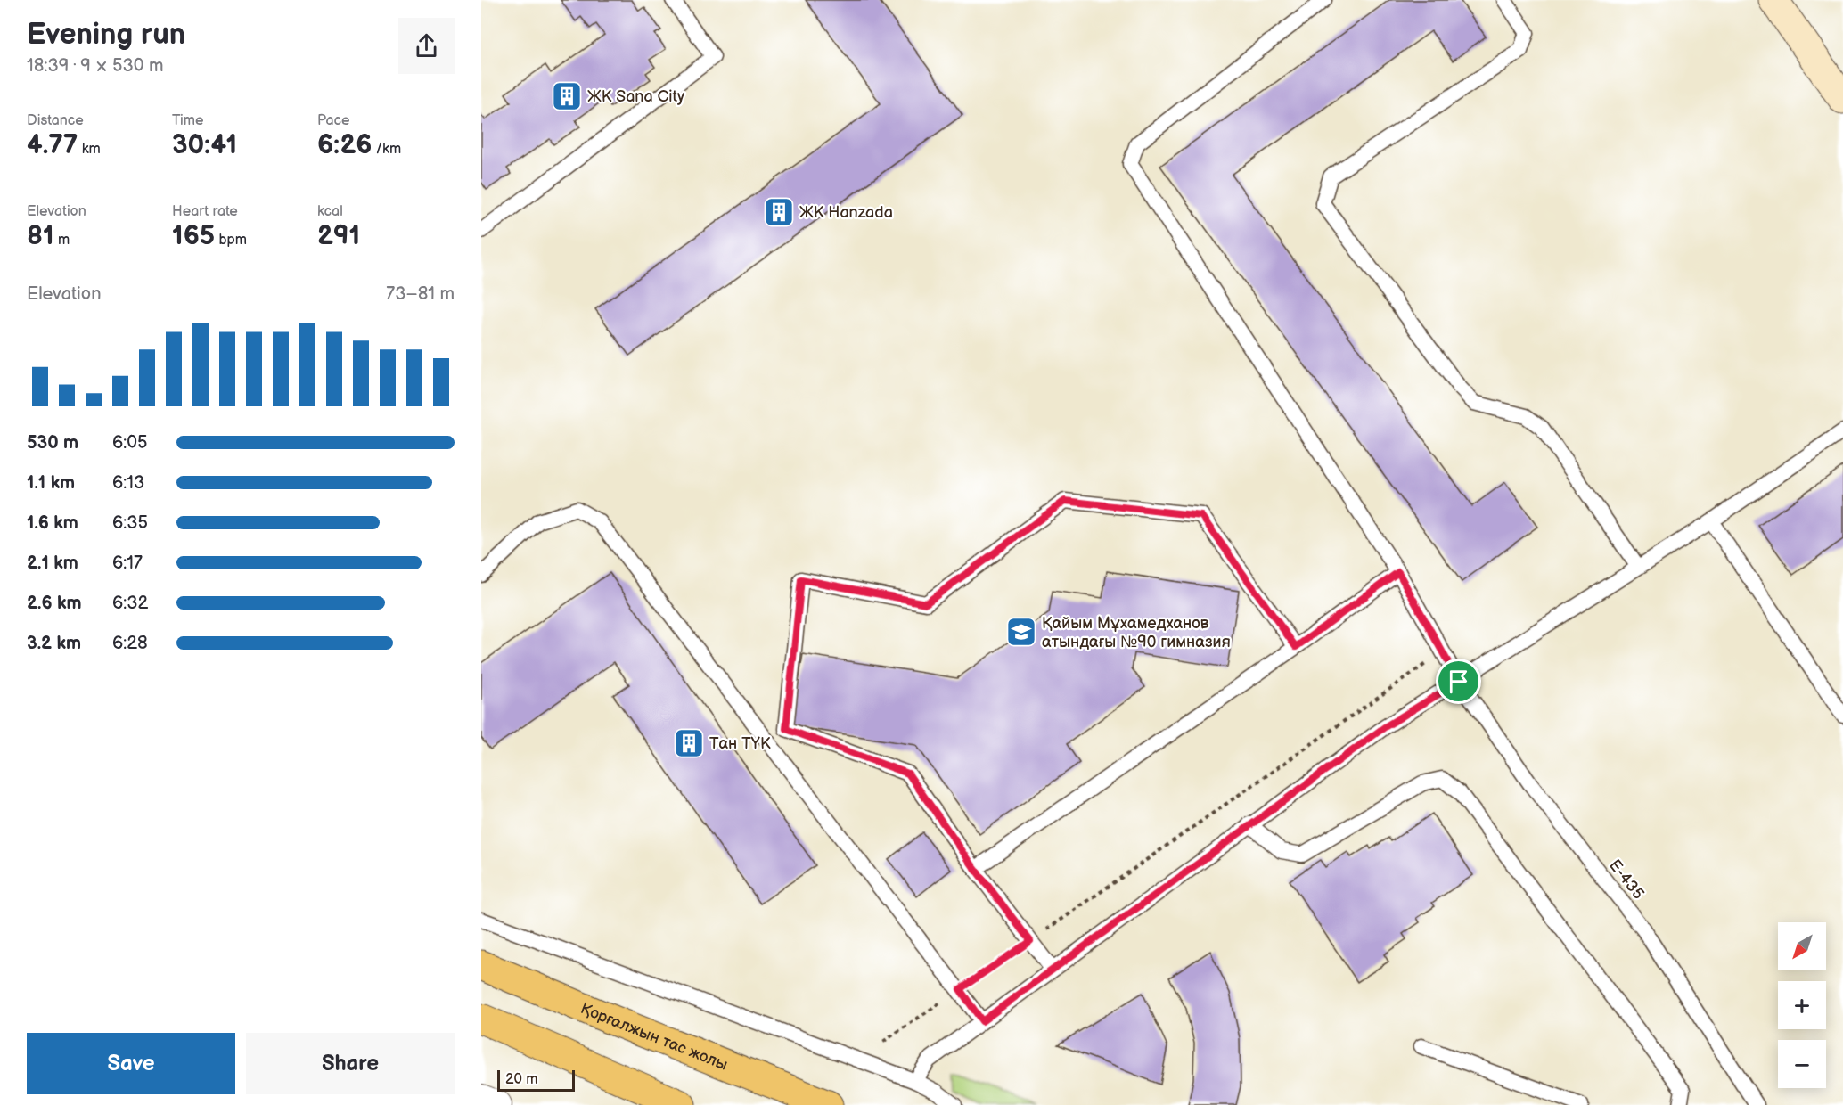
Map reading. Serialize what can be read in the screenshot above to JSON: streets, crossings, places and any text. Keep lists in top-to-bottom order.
{
  "streets": {
    "main road": ["Қорғалжын тас жолы"],
    "lane": ["Е-435"]
  },
  "places": {
    "building": ["ЖК Sana City", "ЖК Hanzada", "Тан ТҮК"],
    "school or university": ["Қайым Мұхамедханов атындағы №90 гимназия"]
  },
  "scale_bar": "20 m",
  "north": "bottom left",
  "page": {
    "heading": ["Evening run", "18:39 · 9 × 530 m"],
    "stats": [
      ["Distance", "4.77 km"],
      ["Time", "30:41"],
      ["Pace", "6:26 /km"],
      ["Elevation", "81 m"],
      ["Heart rate", "165 bpm"],
      ["kcal", "291"]
    ],
    "chart": ["Elevation", "73–81 m"],
    "list": [
      {
        "name": "530 m",
        "note": "6:05"
      },
      {
        "name": "1.1 km",
        "note": "6:13"
      },
      {
        "name": "1.6 km",
        "note": "6:35"
      },
      {
        "name": "2.1 km",
        "note": "6:17"
      },
      {
        "name": "2.6 km",
        "note": "6:32"
      },
      {
        "name": "3.2 km",
        "note": "6:28"
      }
    ],
    "map_buttons": ["+", "−"],
    "buttons": ["Save", "Share"],
    "scale": "20 m"
  }
}
